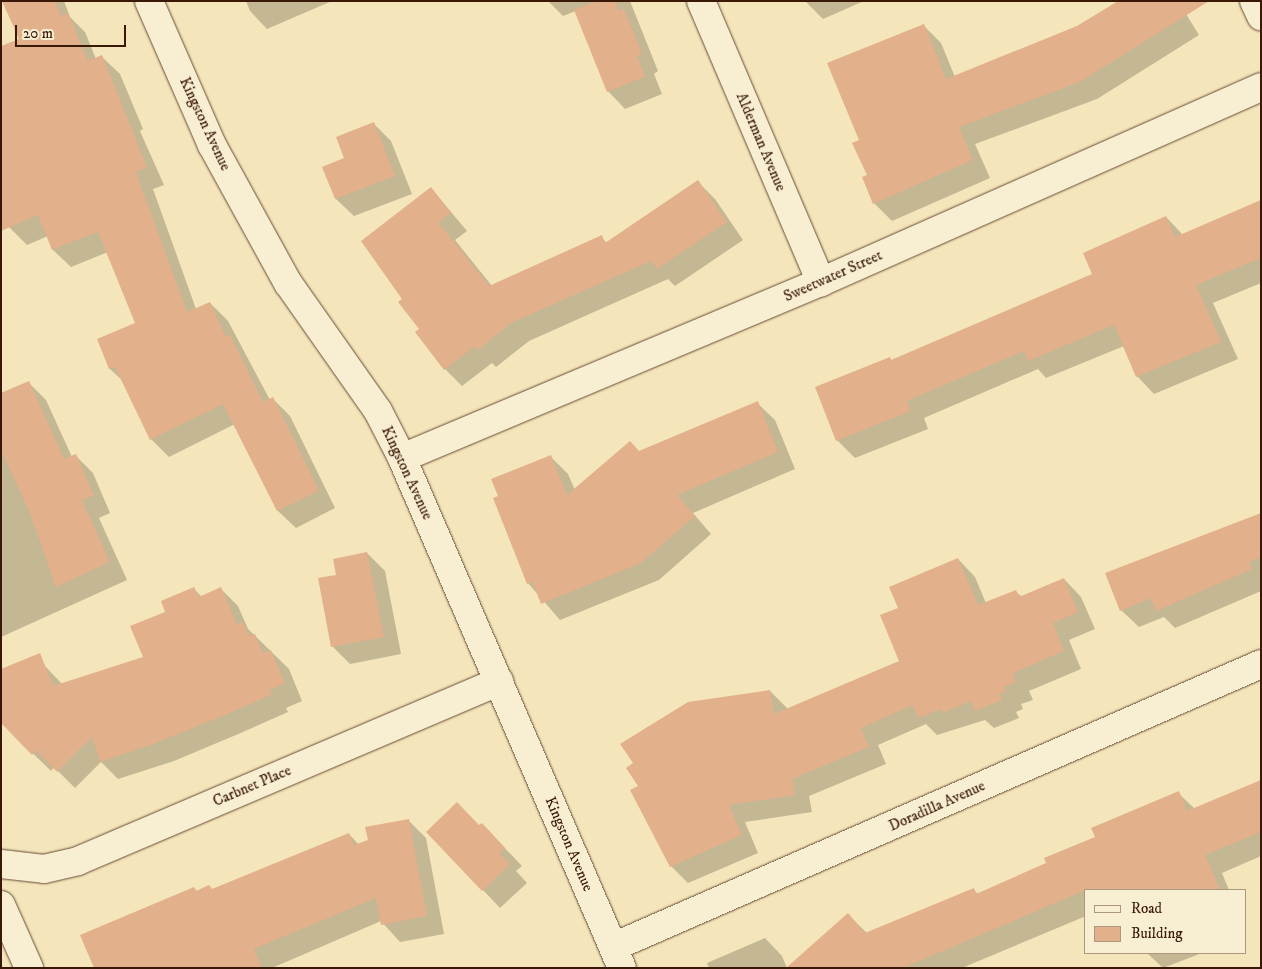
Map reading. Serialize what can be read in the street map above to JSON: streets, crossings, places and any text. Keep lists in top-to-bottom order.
{
  "streets": {
    "street": [
      "Kingston Avenue",
      "Alderman Avenue",
      "Sweetwater Street",
      "Carbnet Place",
      "Doradilla Avenue"
    ]
  },
  "crossings": [
    ["Kingston Avenue", "Sweetwater Street"],
    ["Kingston Avenue", "Carbnet Place"],
    ["Kingston Avenue", "Doradilla Avenue"],
    ["Alderman Avenue", "Sweetwater Street"]
  ],
  "legend": ["Road", "Building"],
  "scale_bar": "20 m"
}
